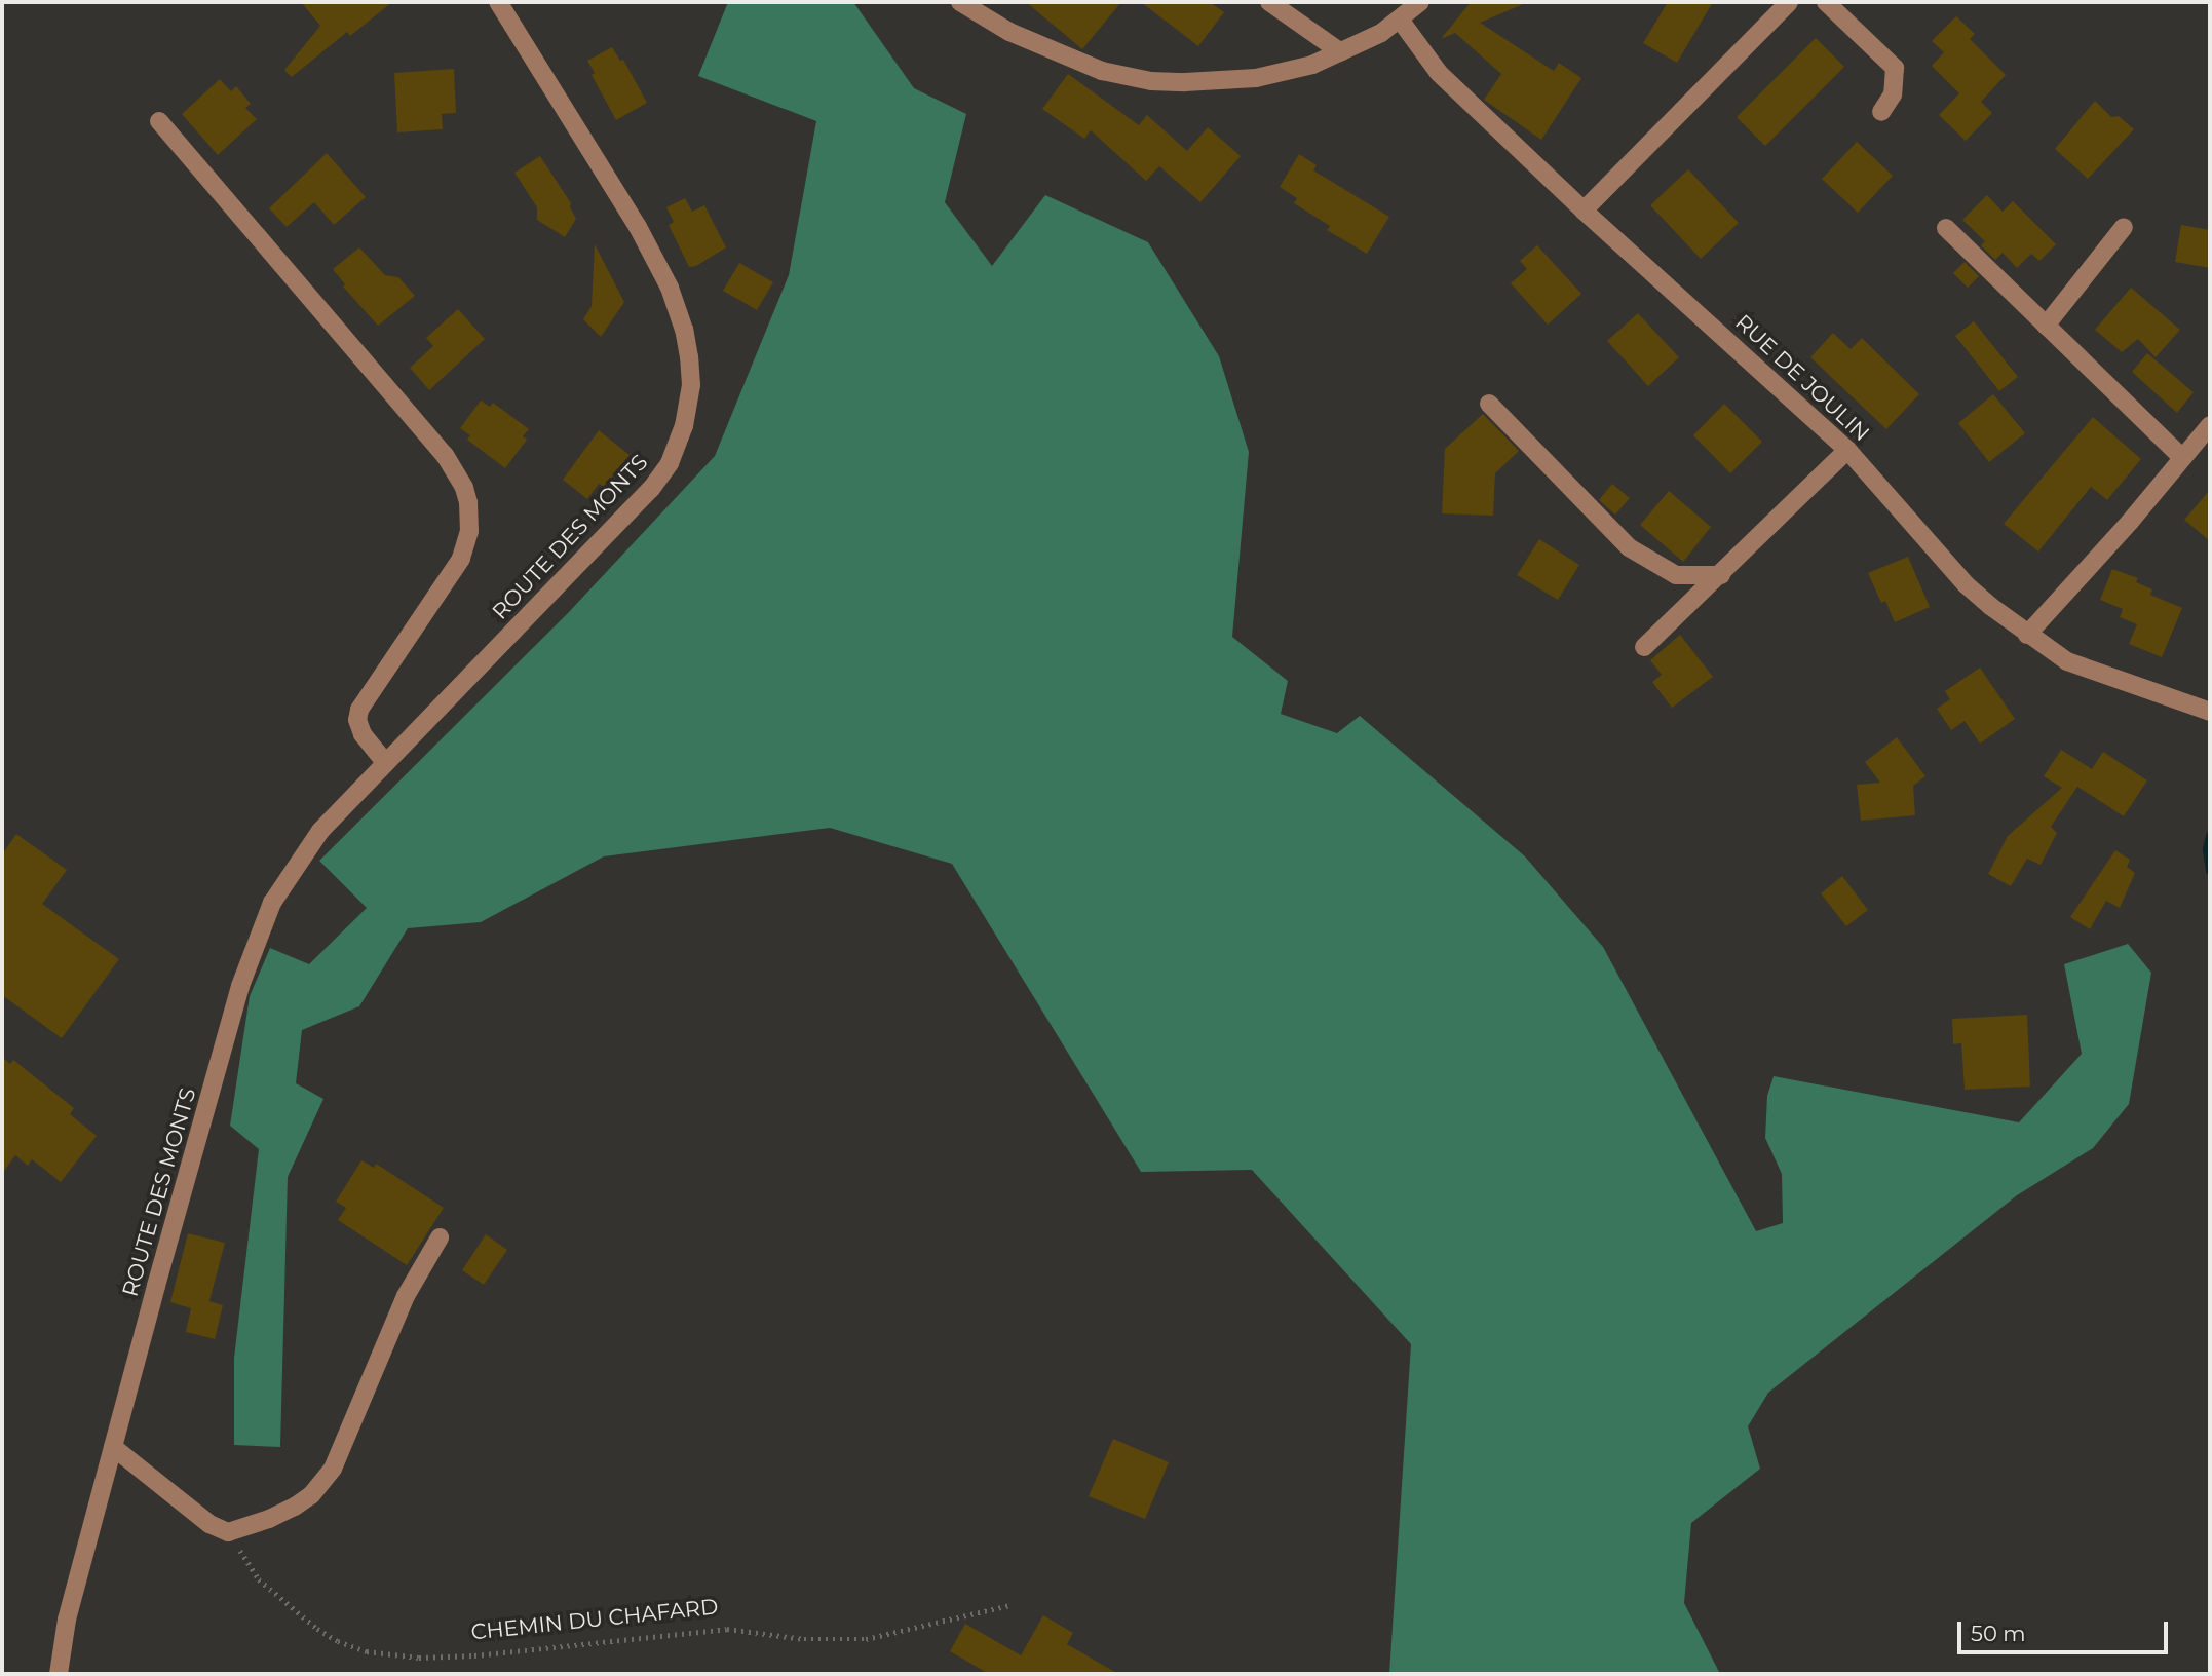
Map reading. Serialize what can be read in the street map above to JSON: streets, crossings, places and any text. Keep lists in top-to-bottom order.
{
  "streets": {
    "street": ["RUE DE JOULIN", "ROUTE DES MONTS"],
    "path": ["CHEMIN DU CHAFARD"]
  },
  "scale_bar": "50 m"
}
